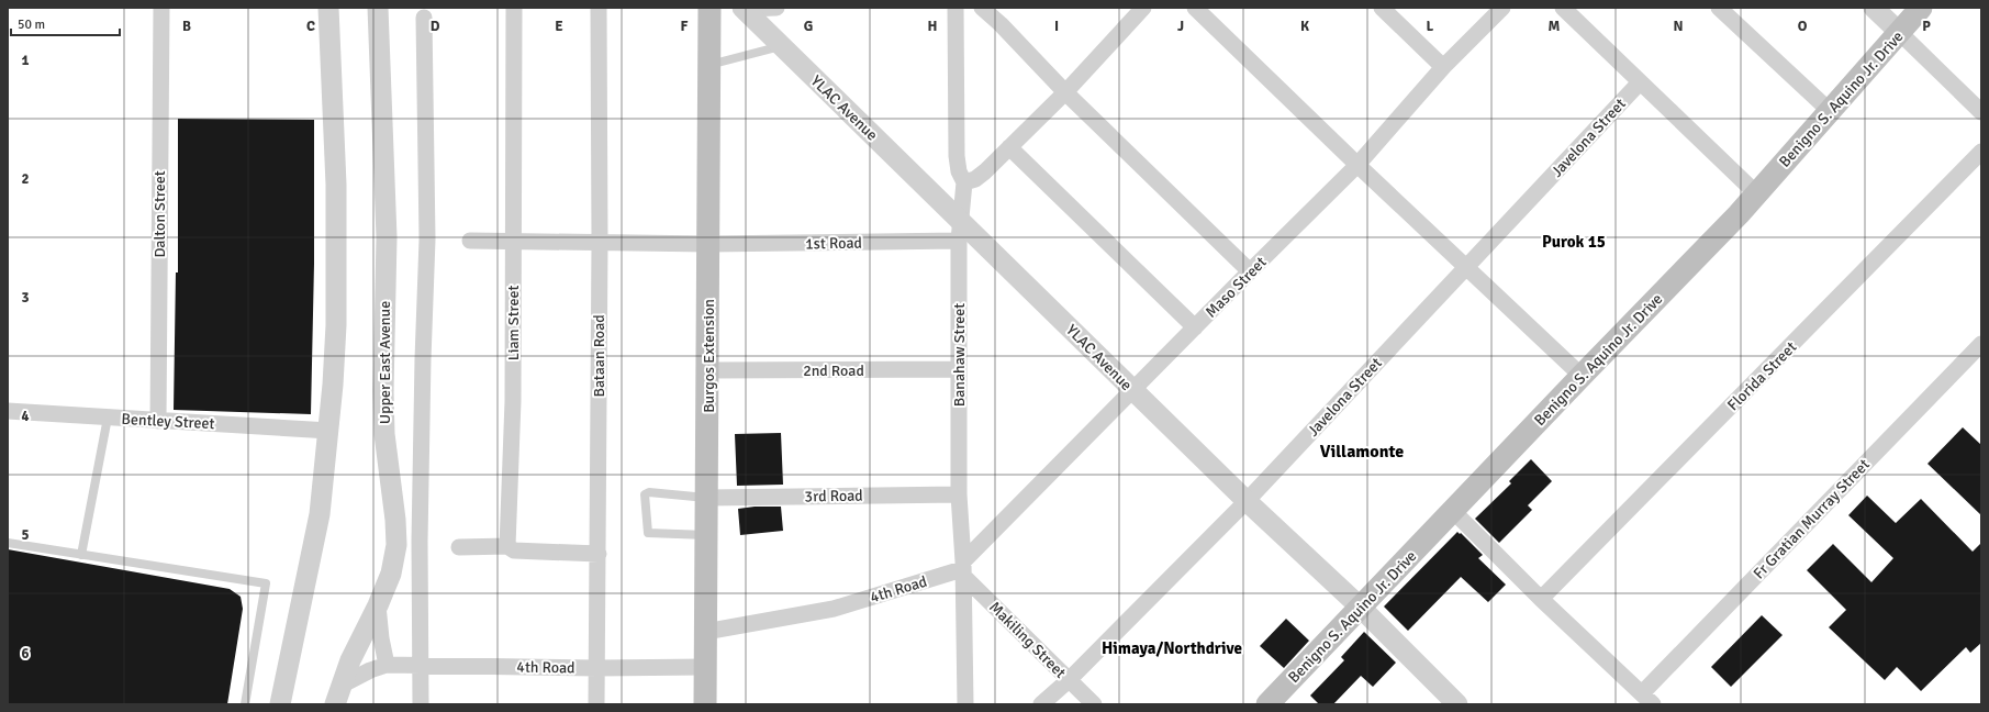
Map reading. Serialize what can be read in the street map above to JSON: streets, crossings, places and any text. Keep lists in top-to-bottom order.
{
  "streets": {
    "main road": ["Benigno S. Aquino Jr. Drive", "Burgos Extension"],
    "street": [
      "YLAC Avenue",
      "Javelona Street",
      "Dalton Street",
      "1st Road",
      "Maso Street",
      "Liam Street",
      "Banahaw Street",
      "Bataan Road",
      "Upper East Avenue",
      "2nd Road",
      "Florida Street",
      "Bentley Street",
      "3rd Road",
      "Fr Gratian Murray Street",
      "4th Road",
      "Makiling Street"
    ]
  },
  "crossings": [
    ["Benigno S. Aquino Jr. Drive", "YLAC Avenue"],
    ["YLAC Avenue", "Javelona Street"],
    ["YLAC Avenue", "Maso Street"],
    ["YLAC Avenue", "Banahaw Street"],
    ["Javelona Street", "Makiling Street"],
    ["Dalton Street", "Bentley Street"],
    ["1st Road", "Liam Street"],
    ["1st Road", "Banahaw Street"],
    ["1st Road", "Bataan Road"],
    ["1st Road", "Burgos Extension"],
    ["Maso Street", "Banahaw Street"],
    ["Maso Street", "4th Road"],
    ["Maso Street", "Makiling Street"],
    ["Banahaw Street", "2nd Road"],
    ["Banahaw Street", "3rd Road"],
    ["Banahaw Street", "4th Road"],
    ["Banahaw Street", "Makiling Street"],
    ["Bataan Road", "4th Road"],
    ["Burgos Extension", "2nd Road"],
    ["Burgos Extension", "3rd Road"],
    ["Burgos Extension", "4th Road"],
    ["Upper East Avenue", "4th Road"],
    ["4th Road", "Makiling Street"]
  ],
  "districts": ["Purok 15", "Villamonte", "Himaya/Northdrive"],
  "scale_bar": "50 m",
  "grid": {
    "columns": [
      "B",
      "C",
      "D",
      "E",
      "F",
      "G",
      "H",
      "I",
      "J",
      "K",
      "L",
      "M",
      "N",
      "O",
      "P"
    ],
    "rows": [
      "1",
      "2",
      "3",
      "4",
      "5",
      "6"
    ]
  }
}
